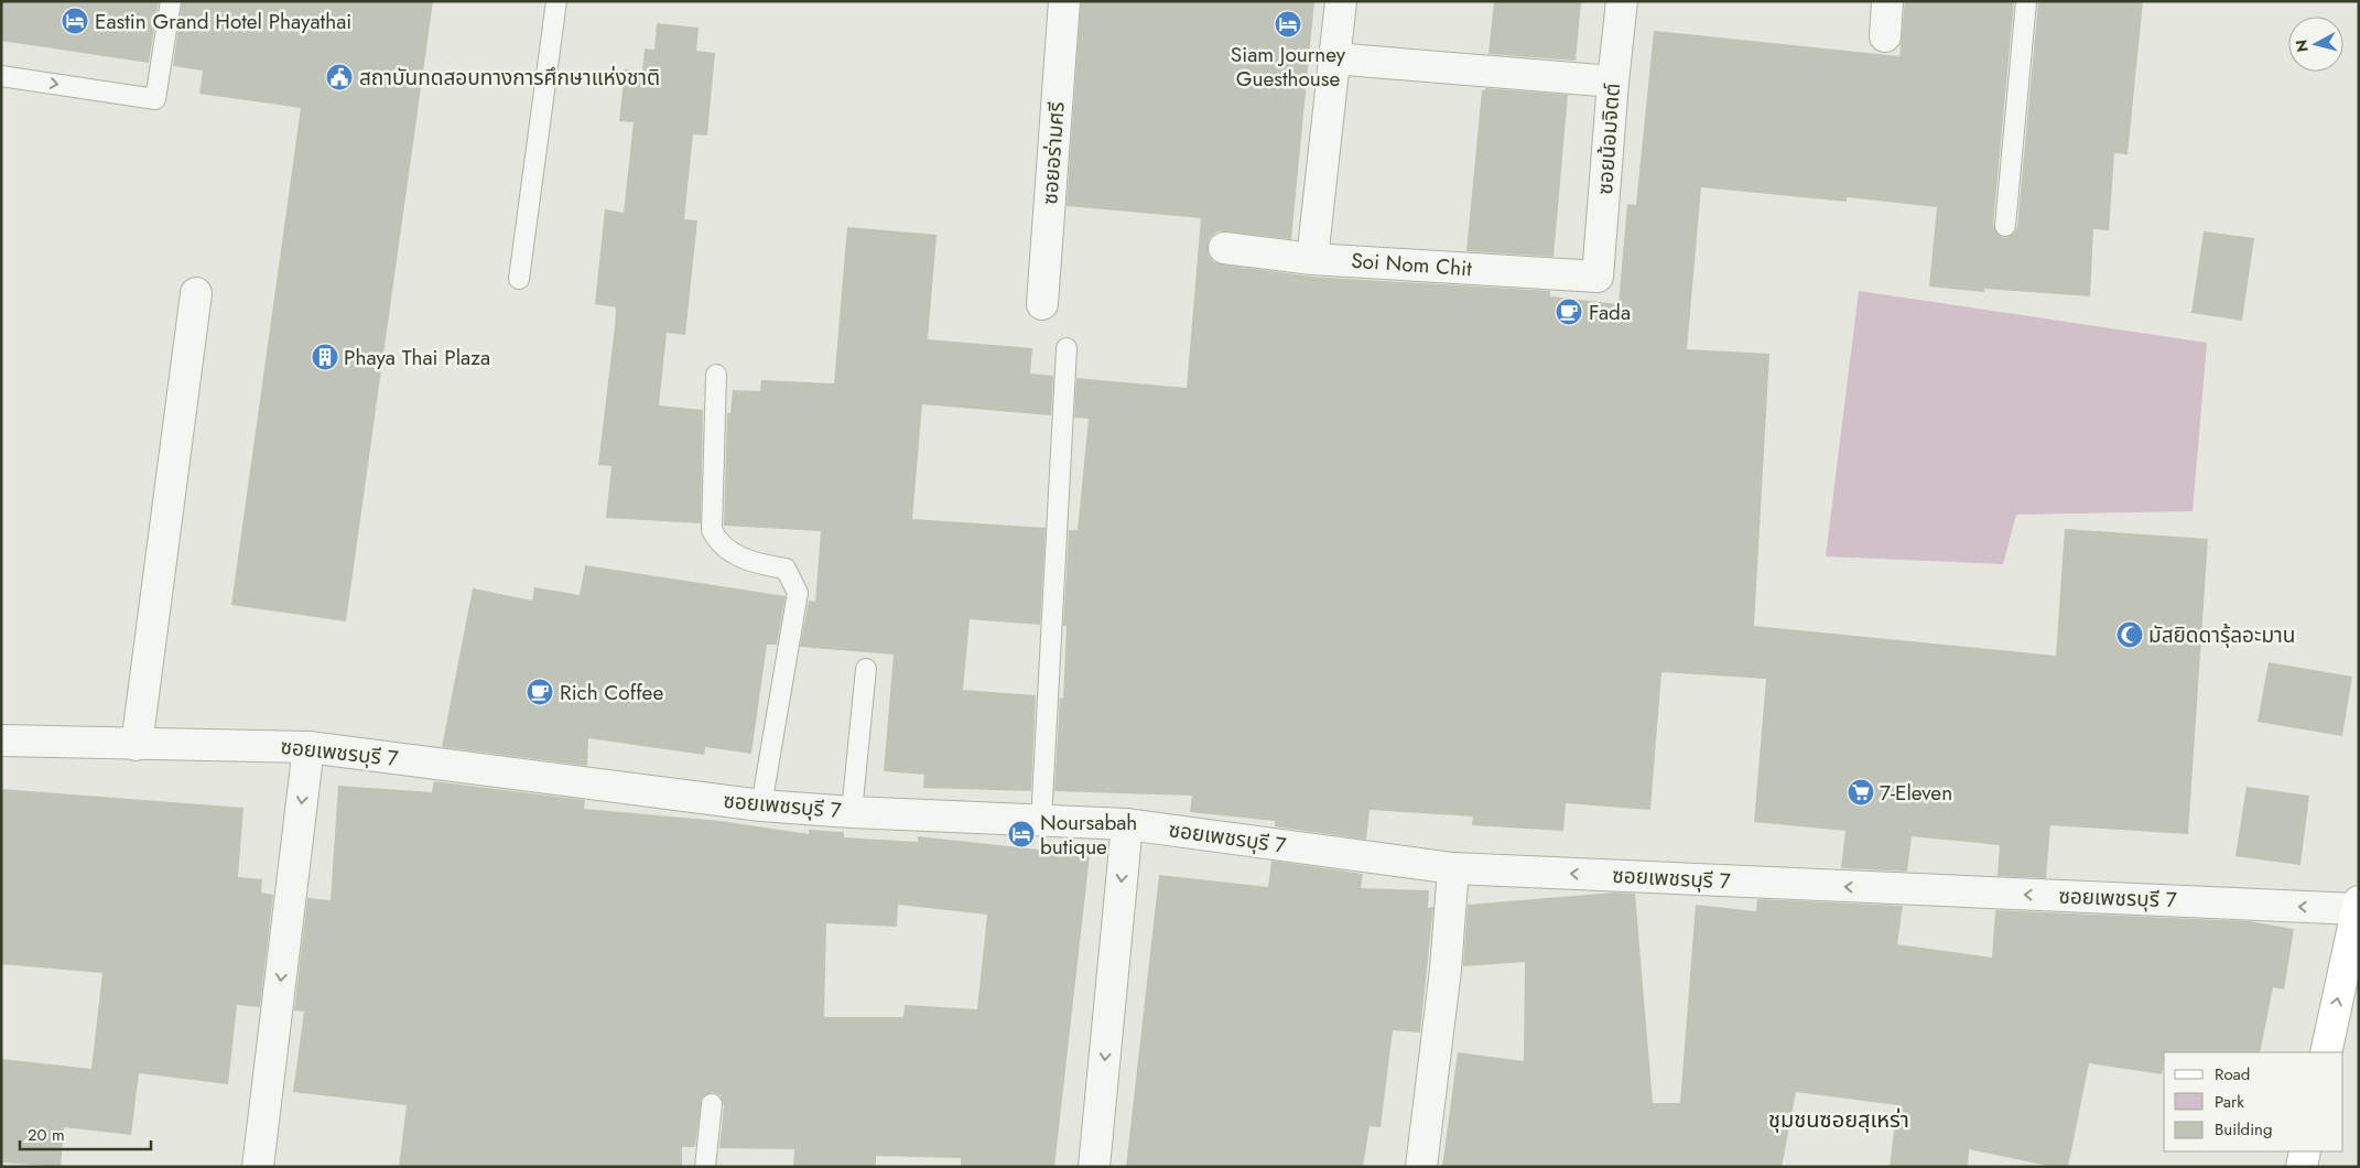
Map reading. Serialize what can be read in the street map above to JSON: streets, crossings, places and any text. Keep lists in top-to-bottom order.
{
  "streets": {
    "street": [
      "ซอยน้อมจิตต์",
      "ซอยอร่ามศรี",
      "Soi Nom Chit",
      "ซอยเพชรบุรี 7"
    ]
  },
  "crossings": [
    ["ซอยน้อมจิตต์", "Soi Nom Chit"]
  ],
  "one_way": ["ซอยเพชรบุรี 7"],
  "districts": ["ชุมชนซอยสุเหร่า"],
  "places": {
    "hotel": ["Eastin Grand Hotel Phayathai", "Siam Journey Guesthouse", "Noursabah butique"],
    "public building": ["สถาบันทดสอบทางการศึกษาแห่งชาติ"],
    "cafe": ["Fada", "Rich Coffee"],
    "building": ["Phaya Thai Plaza"],
    "mosque": ["มัสยิดดารุ้ลอะมาน"],
    "supermarket": ["7-Eleven"]
  },
  "legend": ["Road", "Park", "Building"],
  "scale_bar": "20 m",
  "north": "left"
}
